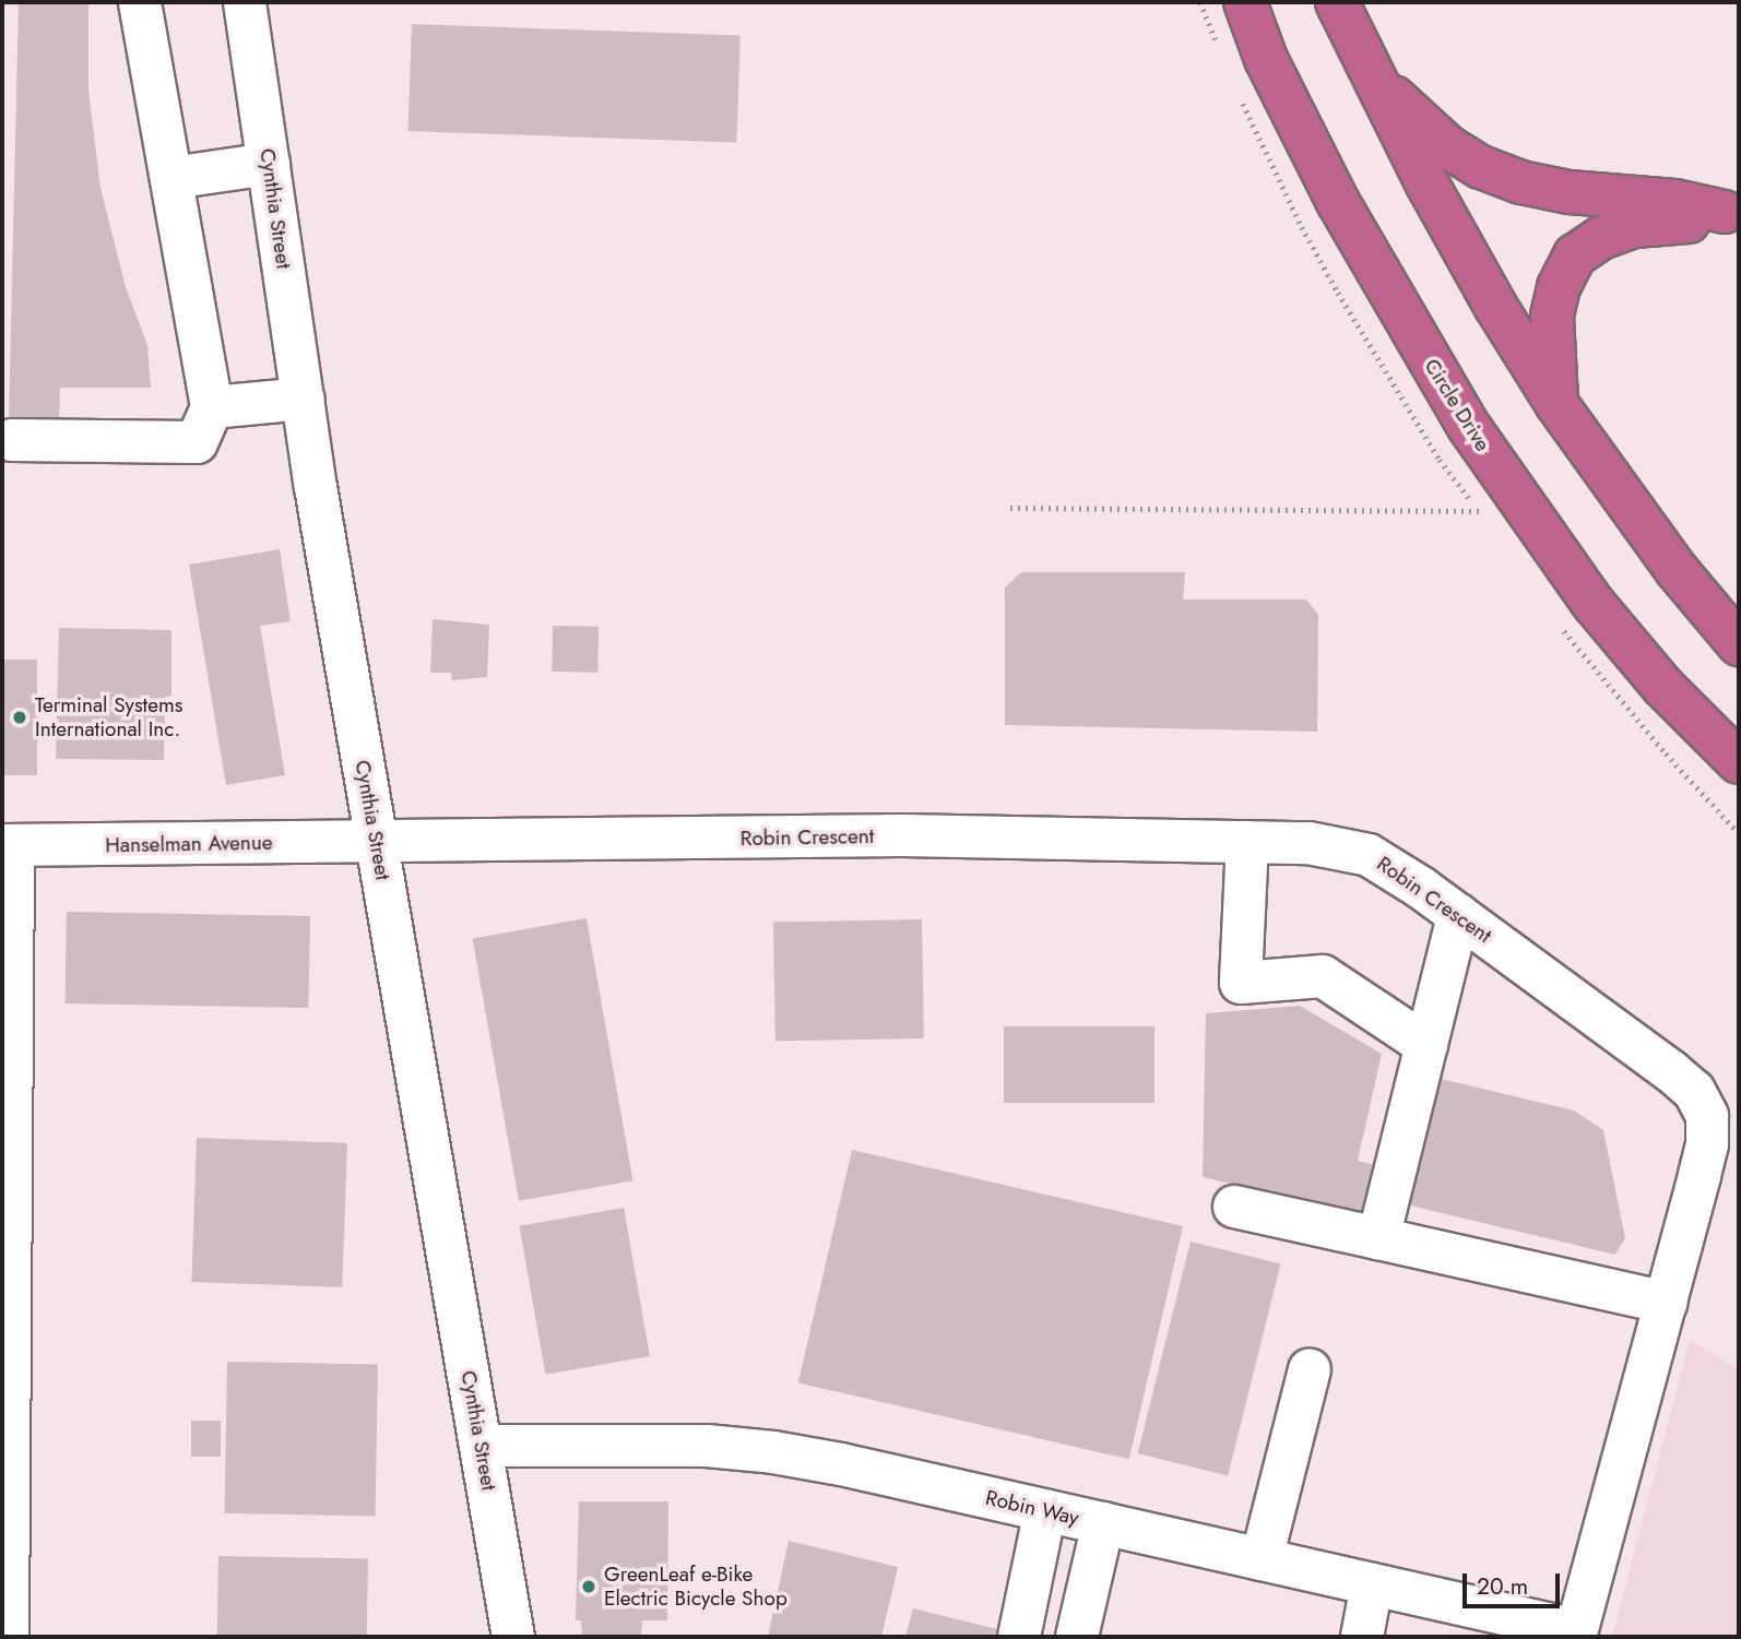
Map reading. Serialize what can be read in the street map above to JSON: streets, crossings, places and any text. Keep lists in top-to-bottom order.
{
  "streets": {
    "highway": ["Circle Drive"],
    "street": [
      "Cynthia Street",
      "Robin Crescent",
      "Hanselman Avenue",
      "Robin Way"
    ]
  },
  "crossings": [
    ["Cynthia Street", "Robin Crescent"],
    ["Cynthia Street", "Hanselman Avenue"],
    ["Cynthia Street", "Robin Way"],
    ["Robin Crescent", "Hanselman Avenue"],
    ["Robin Crescent", "Robin Way"]
  ],
  "places": ["Terminal Systems International Inc.", "GreenLeaf e-Bike Electric Bicycle Shop"],
  "scale_bar": "20 m"
}
